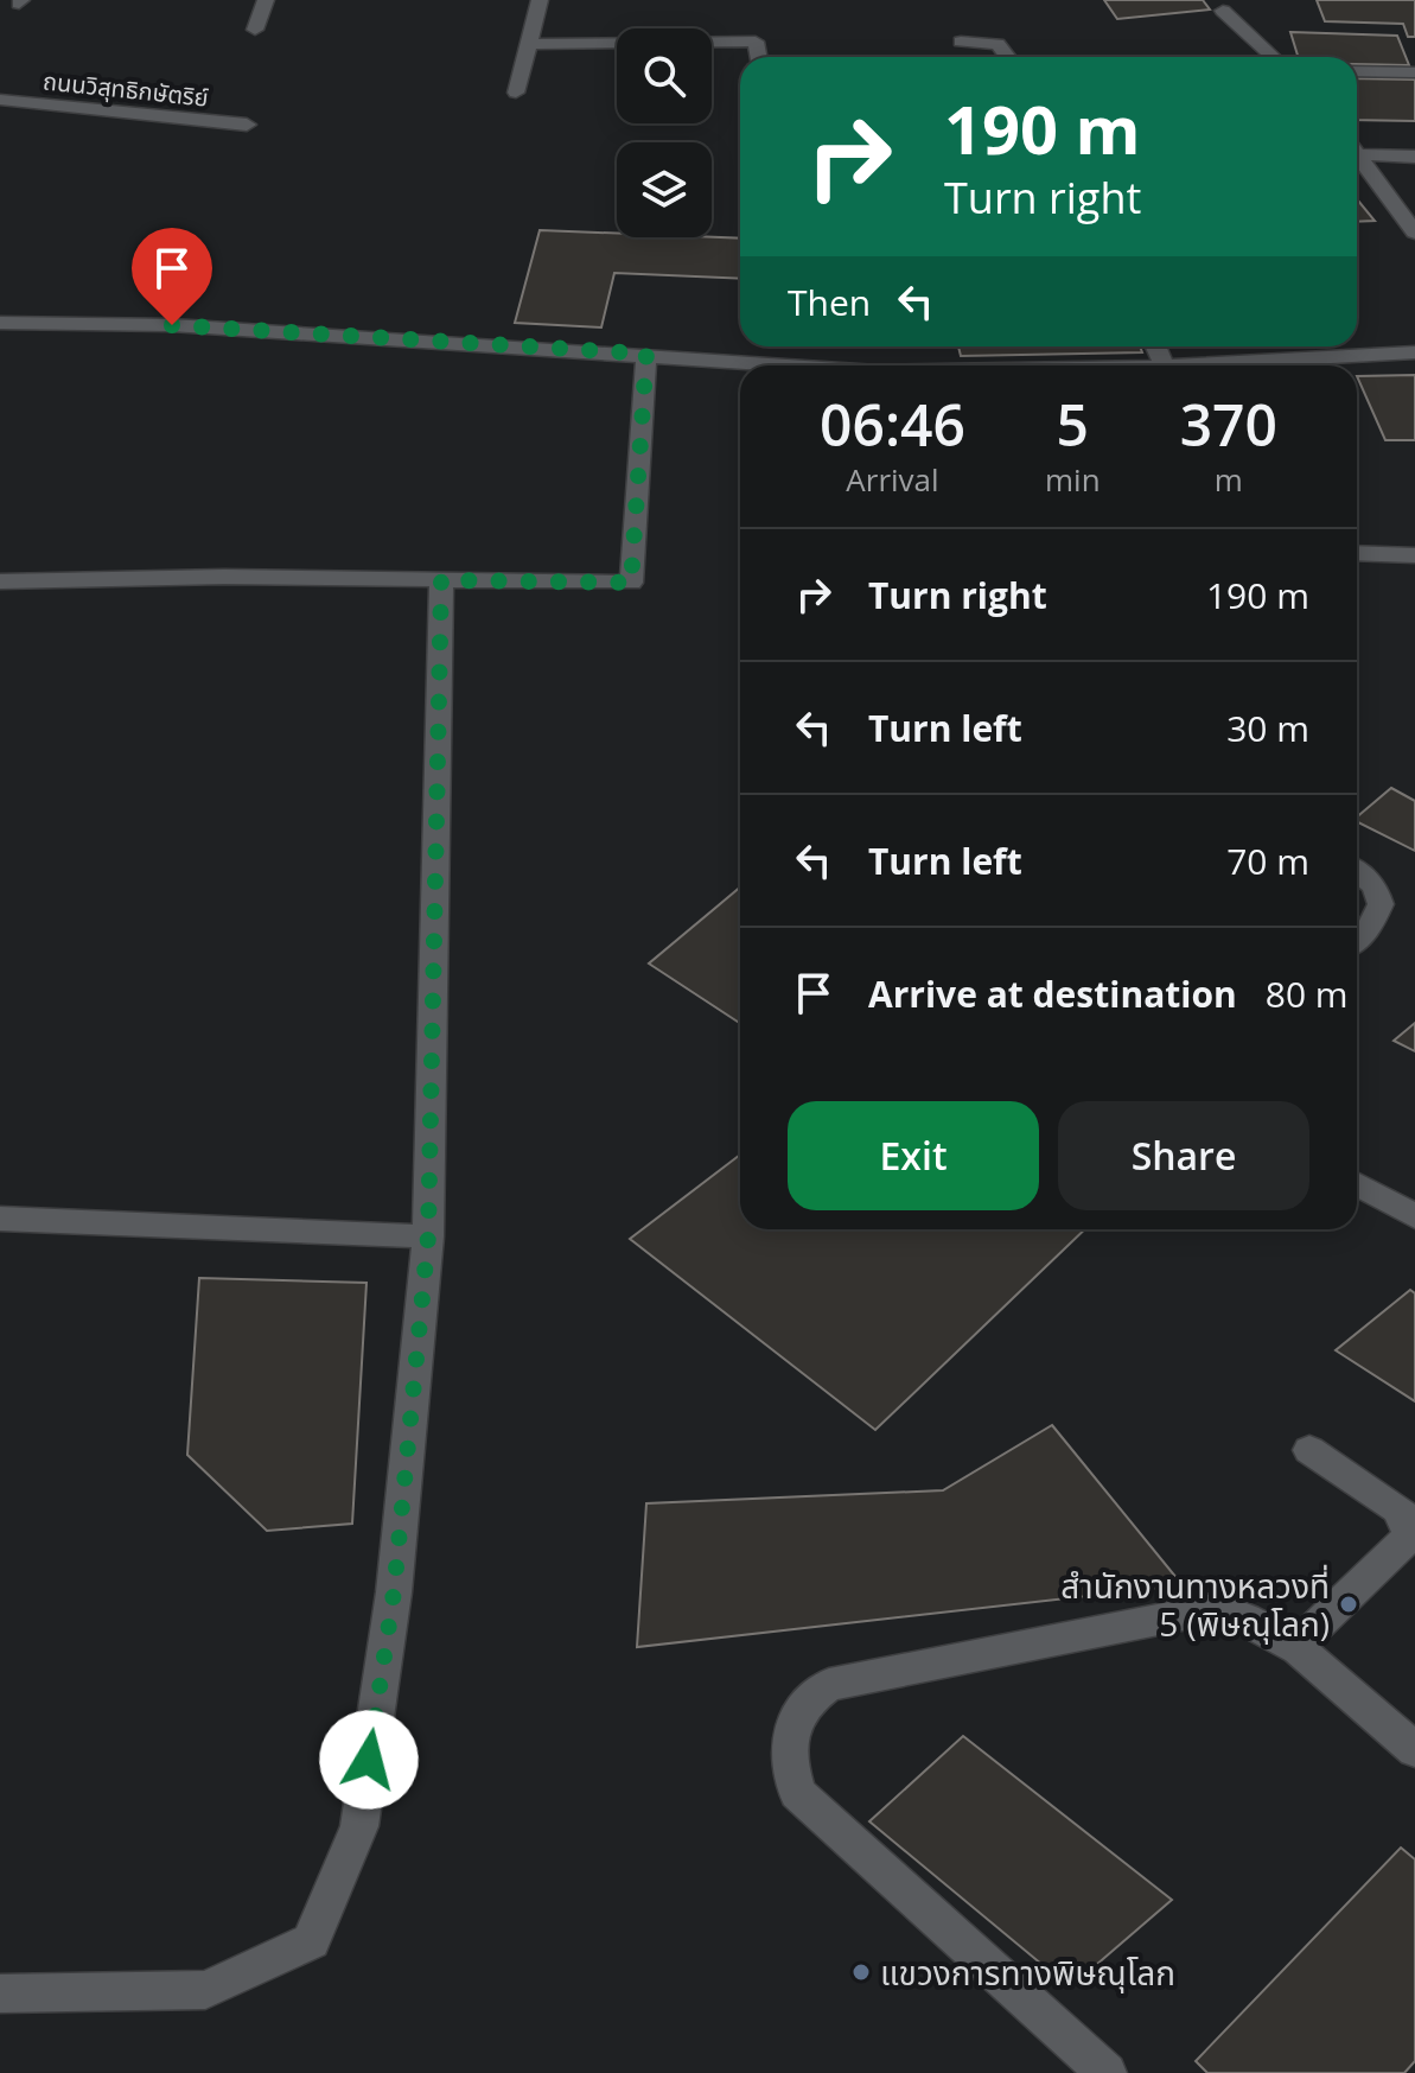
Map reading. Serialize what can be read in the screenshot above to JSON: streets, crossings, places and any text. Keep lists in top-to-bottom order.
{
  "streets": {
    "street": ["ถนนวิสุทธิกษัตริย์"]
  },
  "places": ["สำนักงานทางหลวงที่ 5 (พิษณุโลก)", "แขวงการทางพิษณุโลก"],
  "page": {
    "turn": ["190 m", "Turn right"],
    "then": "Then",
    "eta": [
      "06:46",
      "Arrival",
      "5",
      "min",
      "370",
      "m"
    ],
    "list": [
      {
        "name": "Turn right",
        "value": "190 m"
      },
      {
        "name": "Turn left",
        "value": "30 m"
      },
      {
        "name": "Turn left",
        "value": "70 m"
      },
      {
        "name": "Arrive at destination",
        "value": "80 m"
      }
    ],
    "buttons": ["Exit", "Share"]
  }
}
